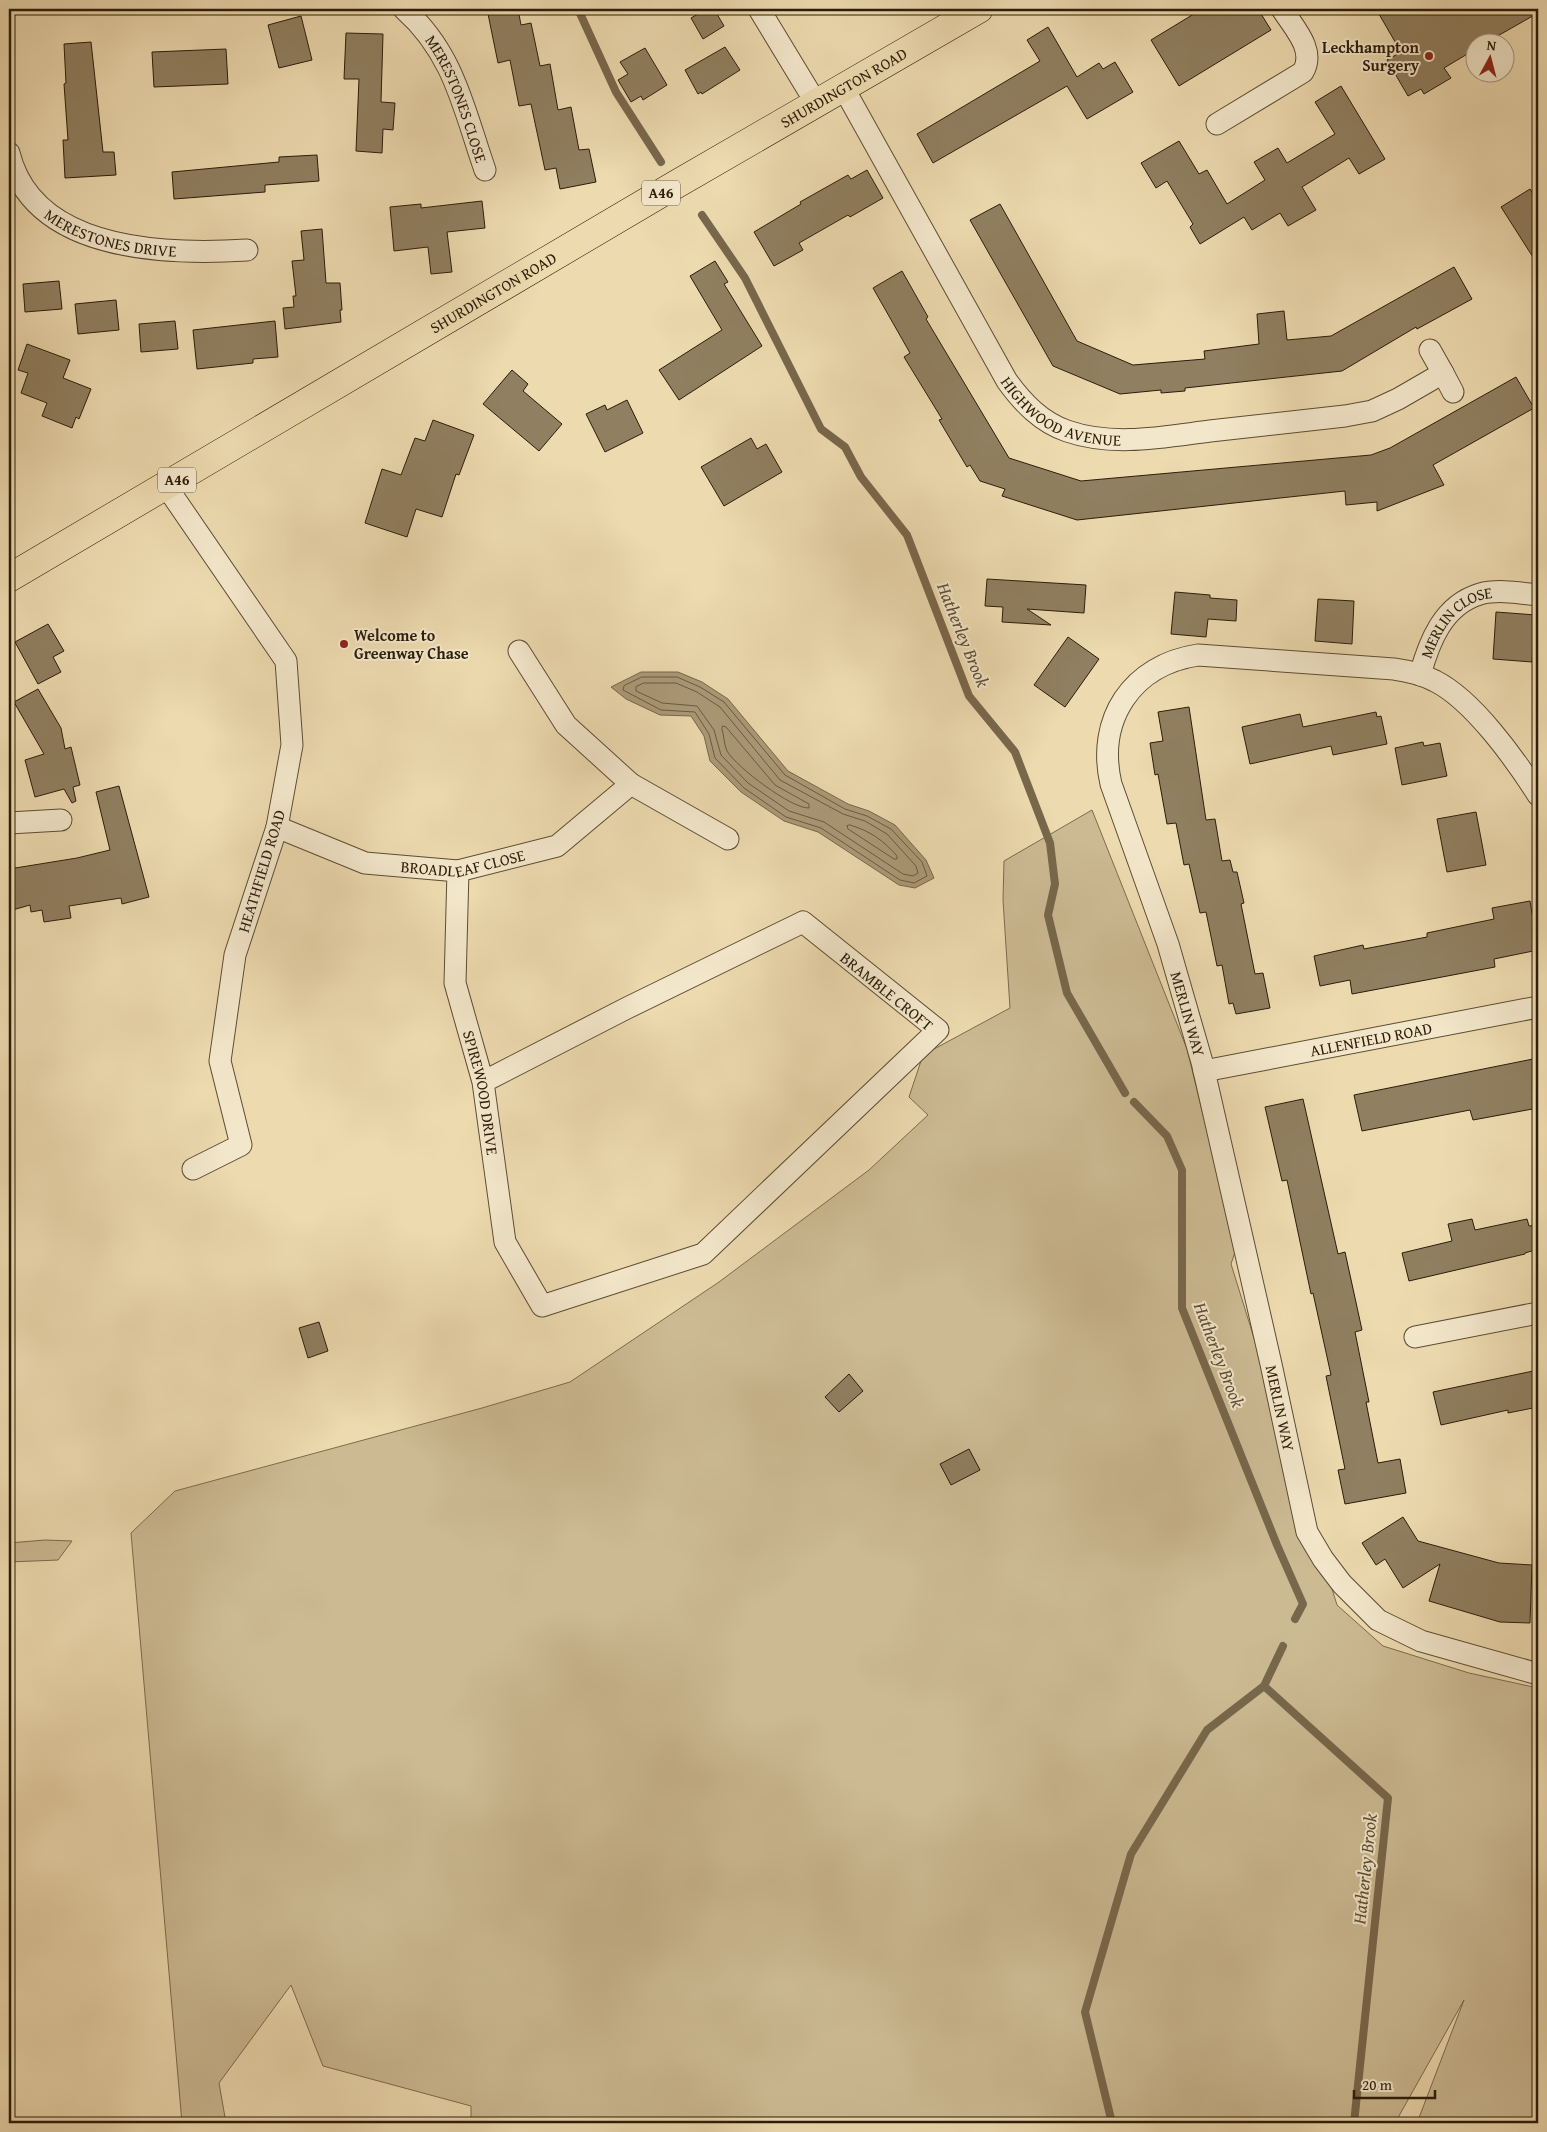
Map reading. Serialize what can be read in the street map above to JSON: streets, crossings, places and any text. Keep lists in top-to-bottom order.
{
  "streets": {
    "main road": ["SHURDINGTON ROAD", "A46"],
    "street": [
      "MERESTONES CLOSE",
      "MERESTONES DRIVE",
      "HIGHWOOD AVENUE",
      "MERLIN CLOSE",
      "BROADLEAF CLOSE",
      "HEATHFIELD ROAD",
      "BRAMBLE CROFT",
      "MERLIN WAY",
      "ALLENFIELD ROAD",
      "SPIREWOOD DRIVE"
    ]
  },
  "crossings": [
    ["SHURDINGTON ROAD", "HIGHWOOD AVENUE"],
    ["SHURDINGTON ROAD", "HEATHFIELD ROAD"],
    ["MERLIN CLOSE", "MERLIN WAY"],
    ["BROADLEAF CLOSE", "HEATHFIELD ROAD"],
    ["BROADLEAF CLOSE", "SPIREWOOD DRIVE"],
    ["BRAMBLE CROFT", "SPIREWOOD DRIVE"],
    ["MERLIN WAY", "ALLENFIELD ROAD"]
  ],
  "water": ["Hatherley Brook"],
  "places": ["Leckhampton Surgery", "Welcome to Greenway Chase"],
  "scale_bar": "20 m",
  "north": "top"
}
